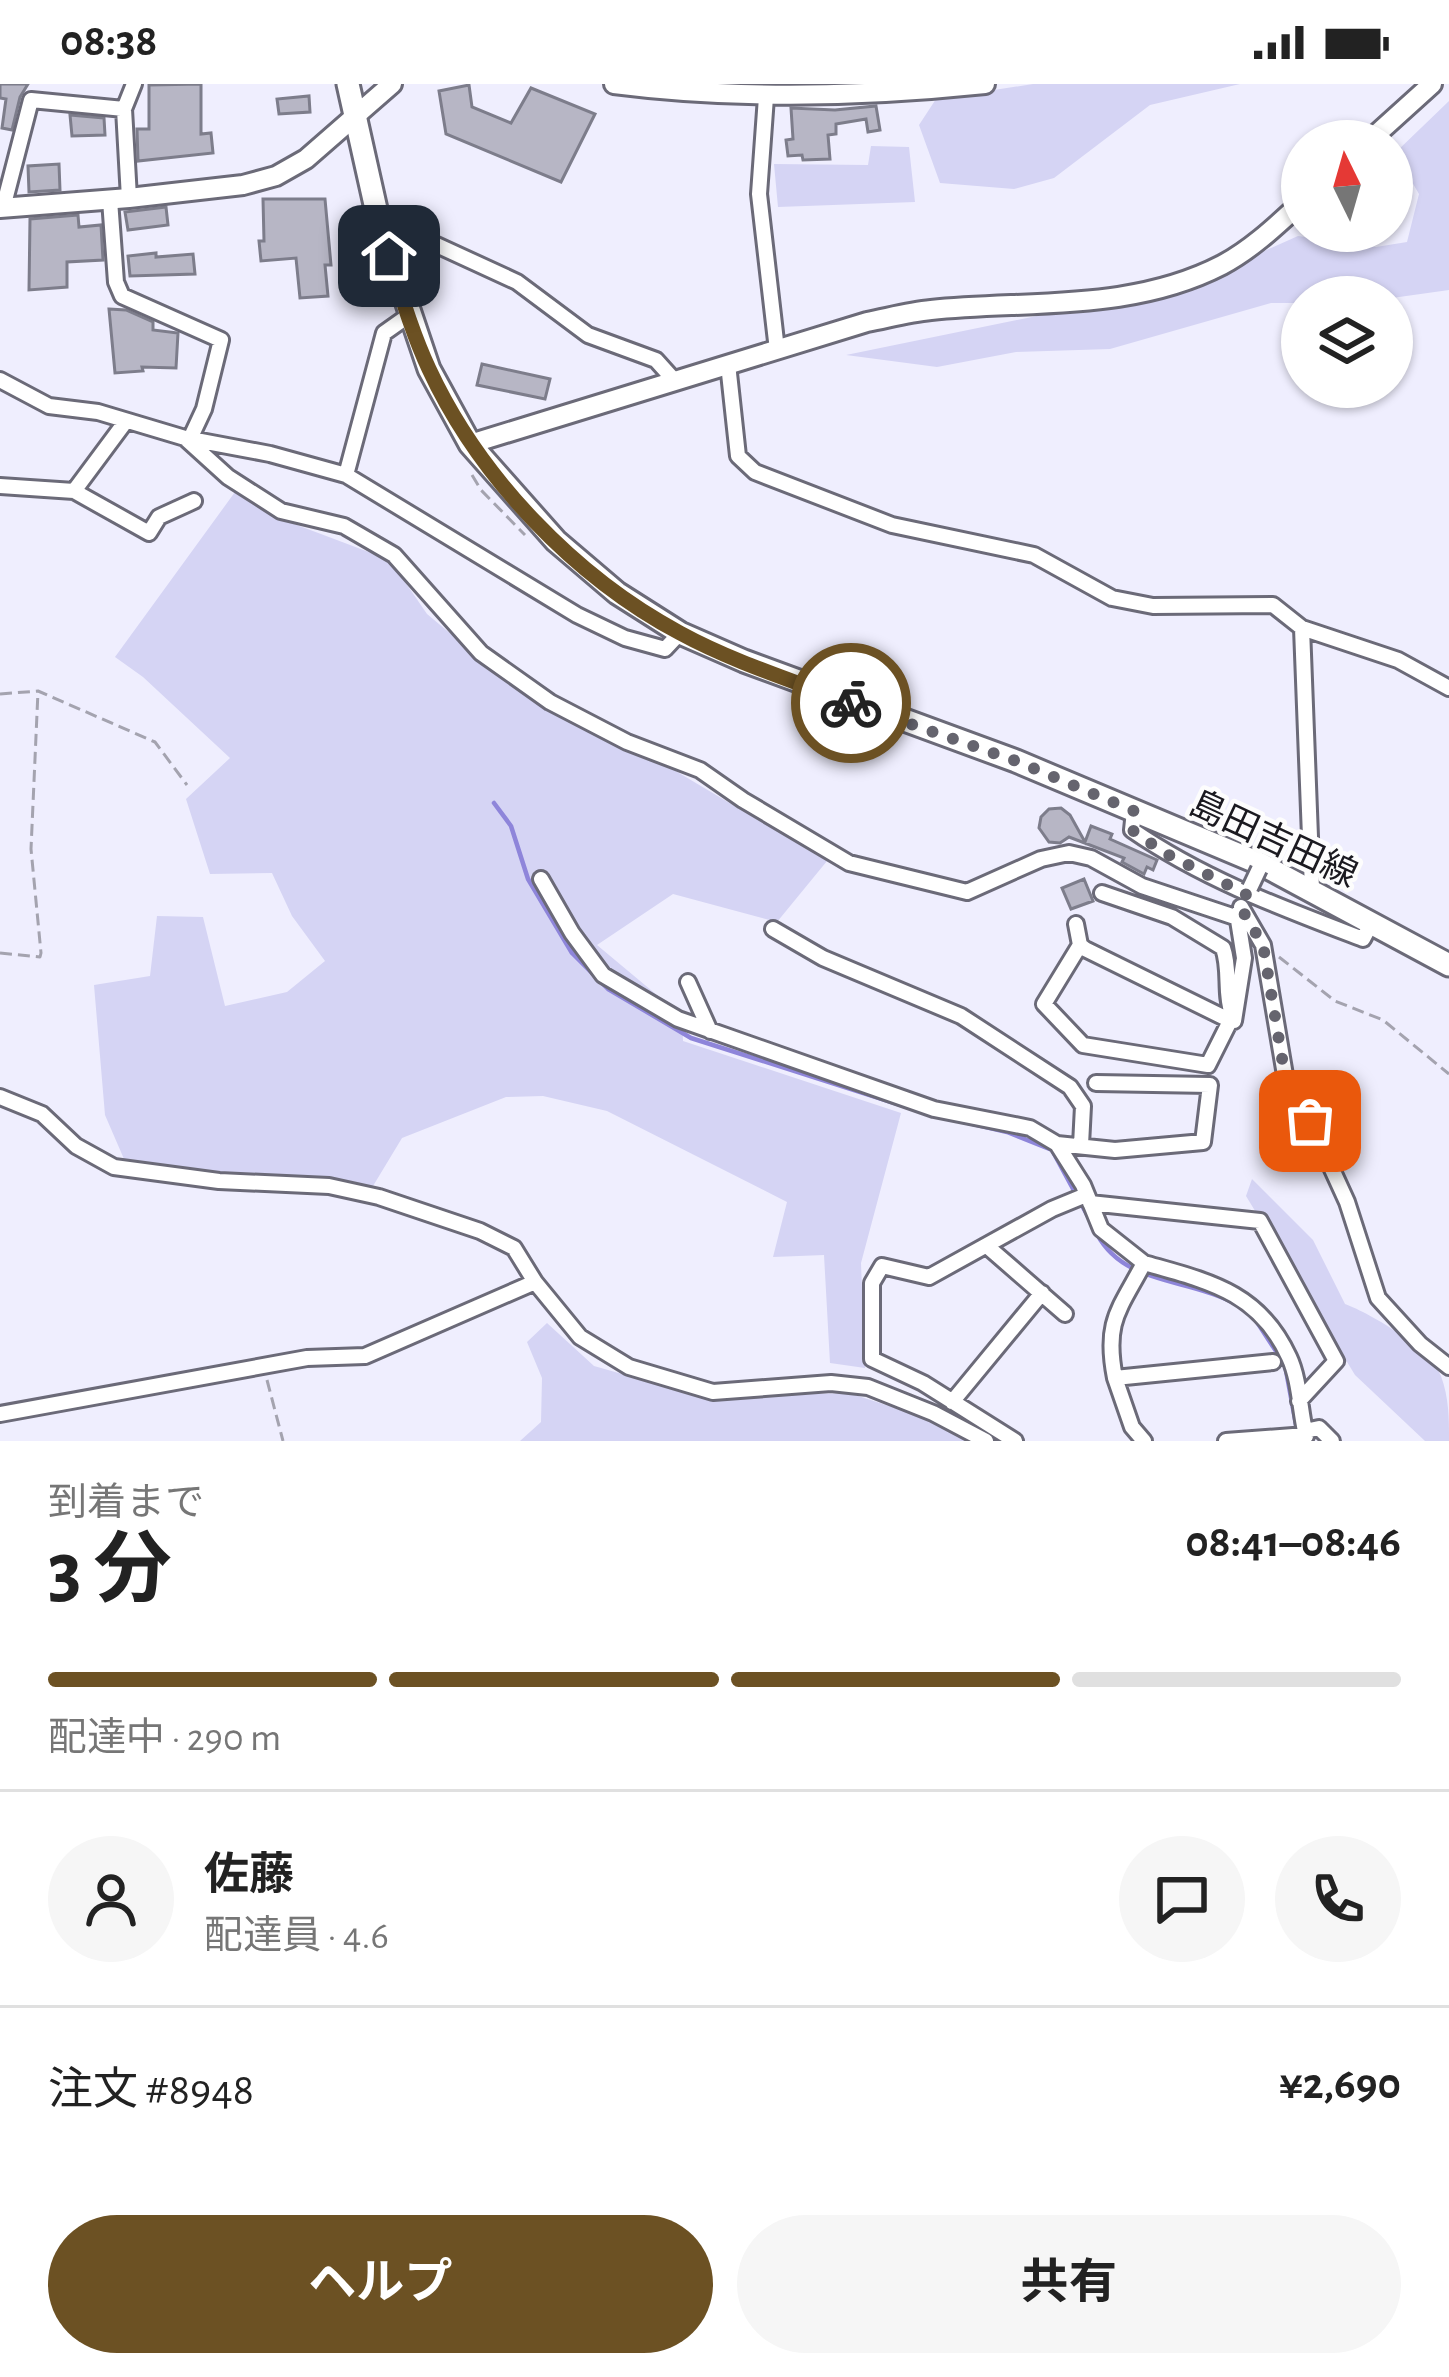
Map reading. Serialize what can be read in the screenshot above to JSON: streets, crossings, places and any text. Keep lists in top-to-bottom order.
{
  "streets": {
    "main road": ["島田吉田線"]
  },
  "north": "top",
  "page": {
    "status": "08:38",
    "heading": ["3 分", "到着まで", "08:41–08:46"],
    "panel": [
      "佐藤",
      "配達員 · 4.6",
      "注文 #8948",
      "¥2,690"
    ],
    "bar": "配達中 · 290 m",
    "buttons": ["ヘルプ", "共有"]
  }
}
